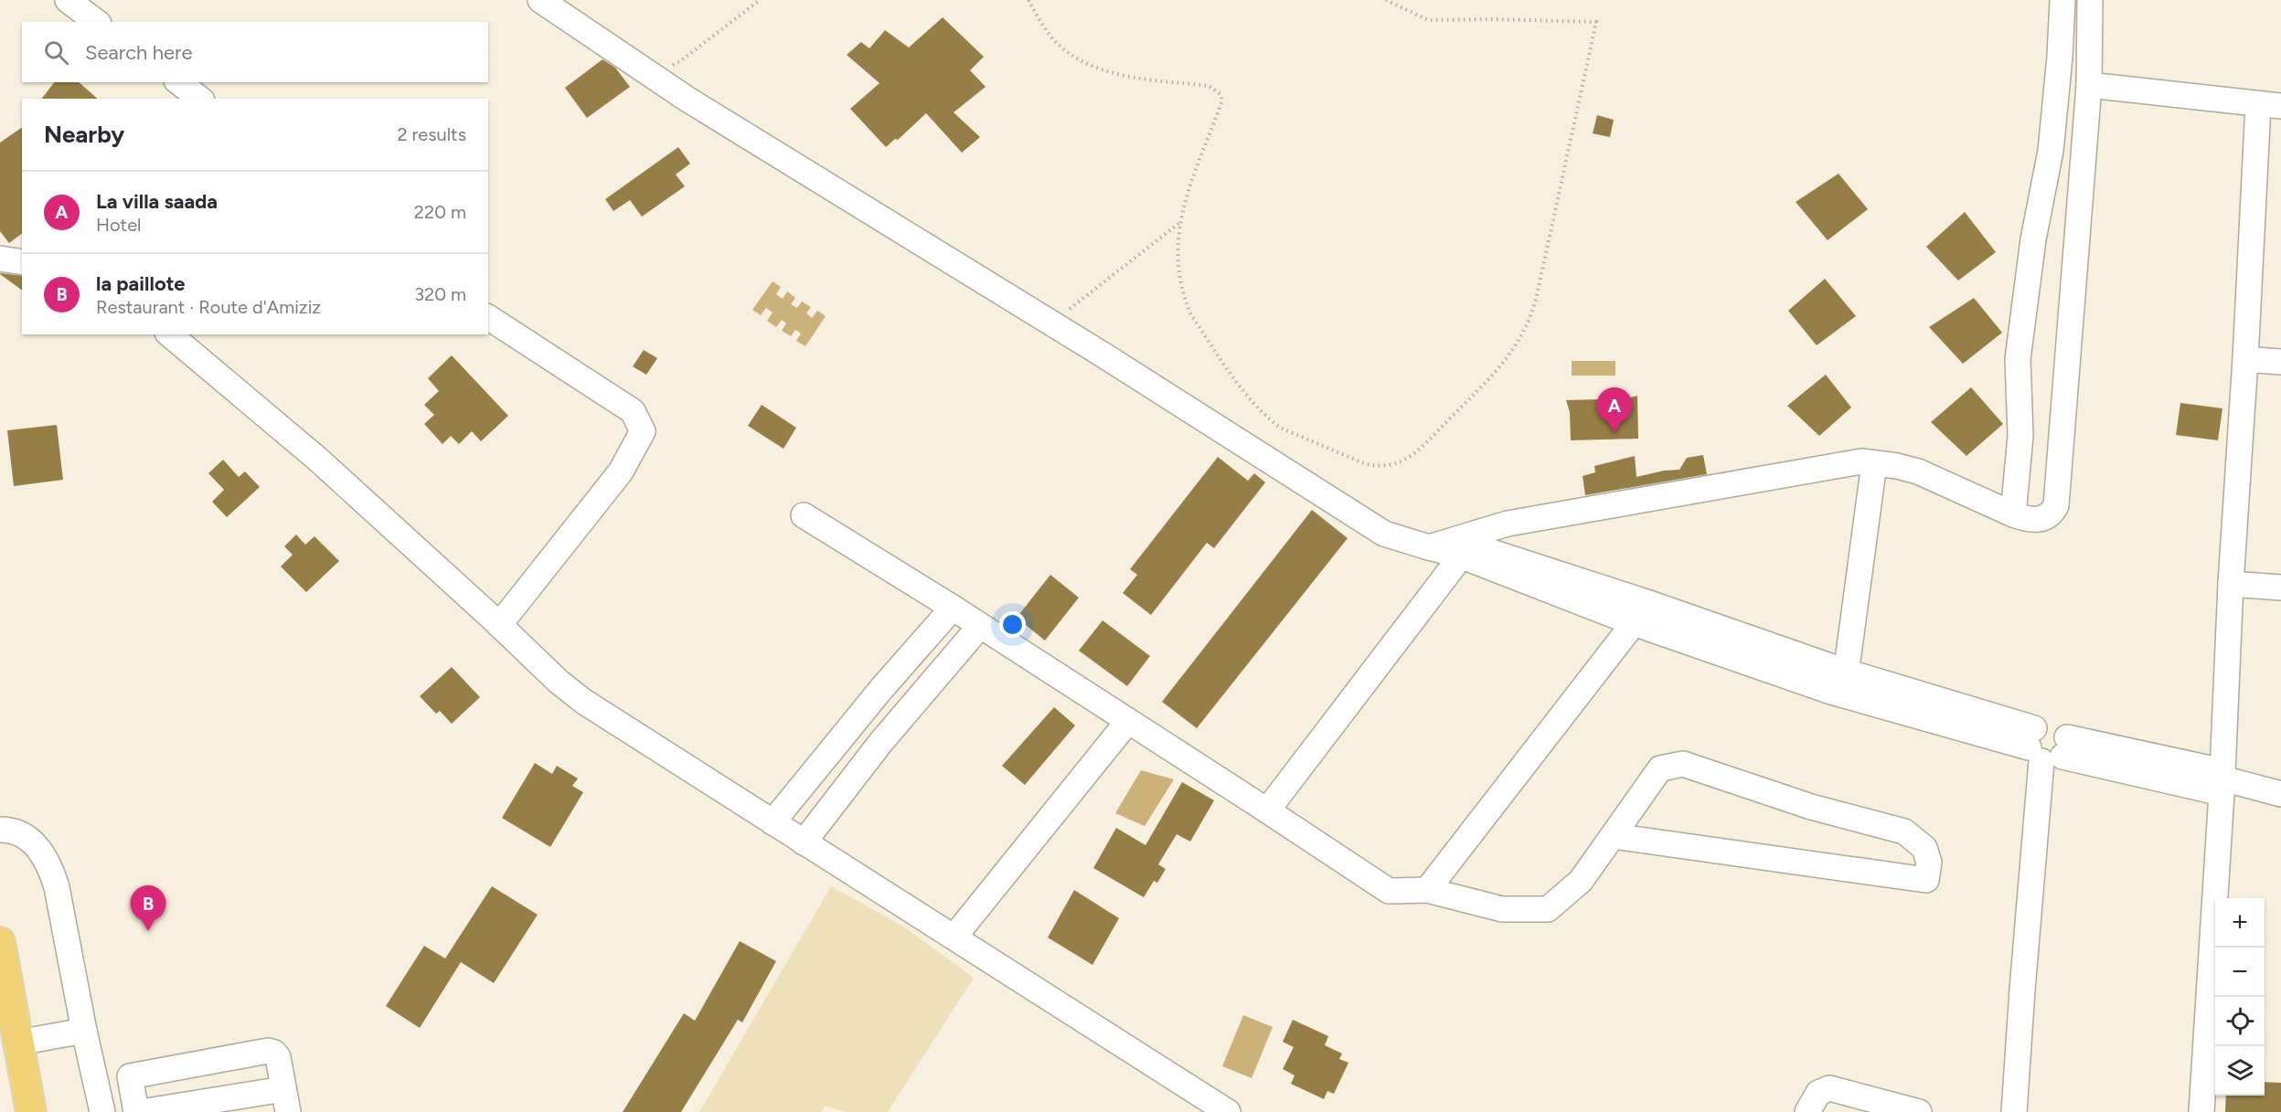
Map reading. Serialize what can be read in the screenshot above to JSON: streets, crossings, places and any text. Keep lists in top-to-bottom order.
{
  "page": {
    "search": "Search here",
    "heading": ["Nearby", "2 results"],
    "list": [
      {
        "mark": "A",
        "name": "La villa saada",
        "note": "Hotel",
        "value": "220 m"
      },
      {
        "mark": "B",
        "name": "la paillote",
        "note": "Restaurant · Route d'Amiziz",
        "value": "320 m"
      }
    ],
    "pins": ["A", "B"],
    "map_buttons": ["+", "−"]
  }
}
